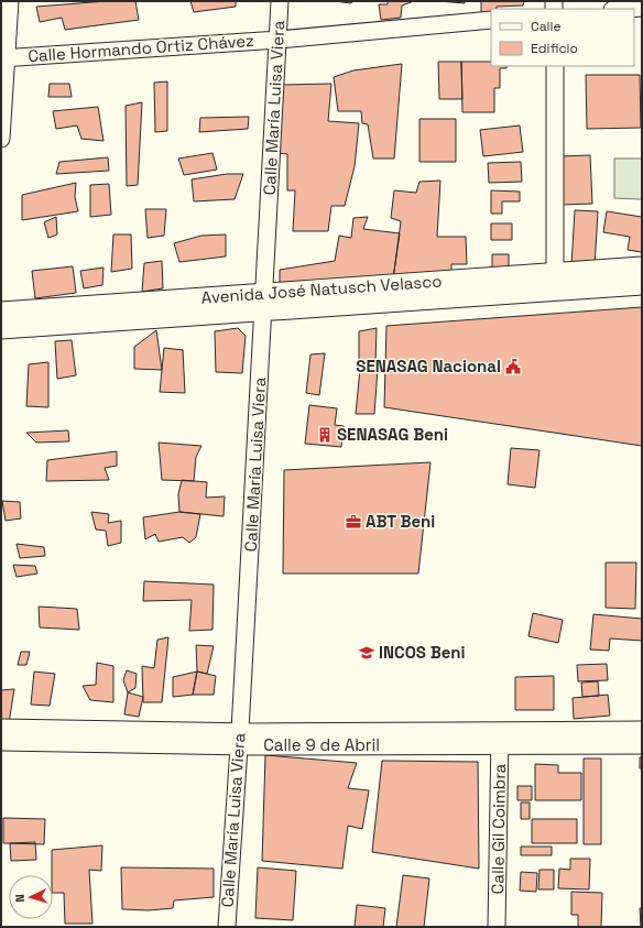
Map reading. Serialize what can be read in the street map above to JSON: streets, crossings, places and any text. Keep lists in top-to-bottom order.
{
  "streets": {
    "main road": ["Avenida José Natusch Velasco"],
    "street": [
      "Calle Hormando Ortiz Chávez",
      "Calle María Luisa Viera",
      "Calle 9 de Abril",
      "Calle Gil Coimbra"
    ]
  },
  "crossings": [
    ["Calle Hormando Ortiz Chávez", "Calle María Luisa Viera"],
    ["Calle María Luisa Viera", "Avenida José Natusch Velasco"],
    ["Calle María Luisa Viera", "Calle 9 de Abril"],
    ["Calle 9 de Abril", "Calle Gil Coimbra"]
  ],
  "places": {
    "public building": ["SENASAG Nacional"],
    "building": ["SENASAG Beni"],
    "office": ["ABT Beni"],
    "school or university": ["INCOS Beni"]
  },
  "legend": ["Calle", "Edificio"],
  "north": "left"
}
